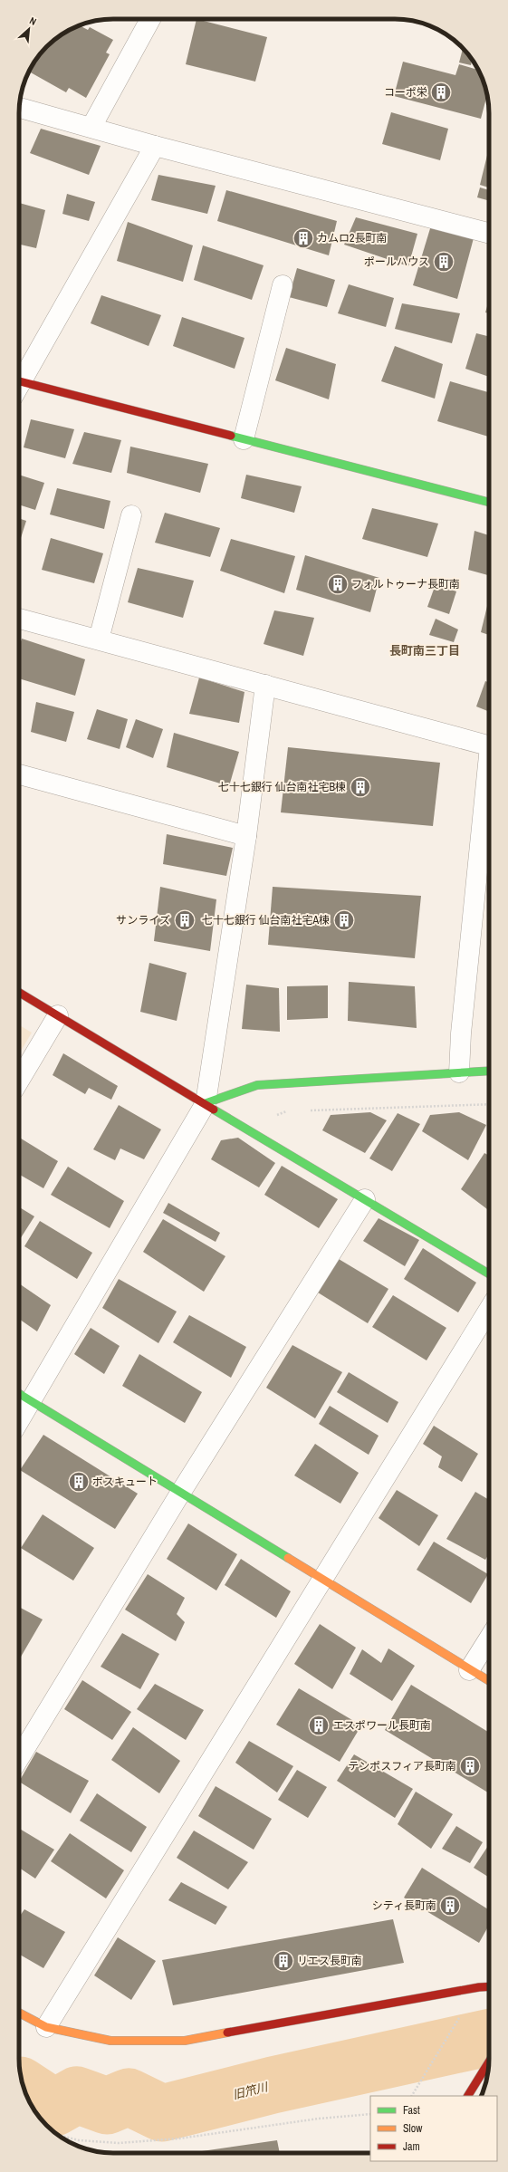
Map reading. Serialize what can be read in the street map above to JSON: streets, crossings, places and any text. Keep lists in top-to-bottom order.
{
  "districts": ["長町南三丁目"],
  "water": ["旧笊川"],
  "places": {
    "building": [
      "コーポ栄",
      "カムロ2長町南",
      "ポールハウス",
      "フォルトゥーナ長町南",
      "七十七銀行 仙台南社宅B棟",
      "サンライズ",
      "七十七銀行 仙台南社宅A棟",
      "ボスキュート",
      "エスポワール長町南",
      "テンポスフィア長町南",
      "シティ長町南",
      "リエス長町南"
    ]
  },
  "legend": ["Fast", "Slow", "Jam"],
  "north": "top right"
}
